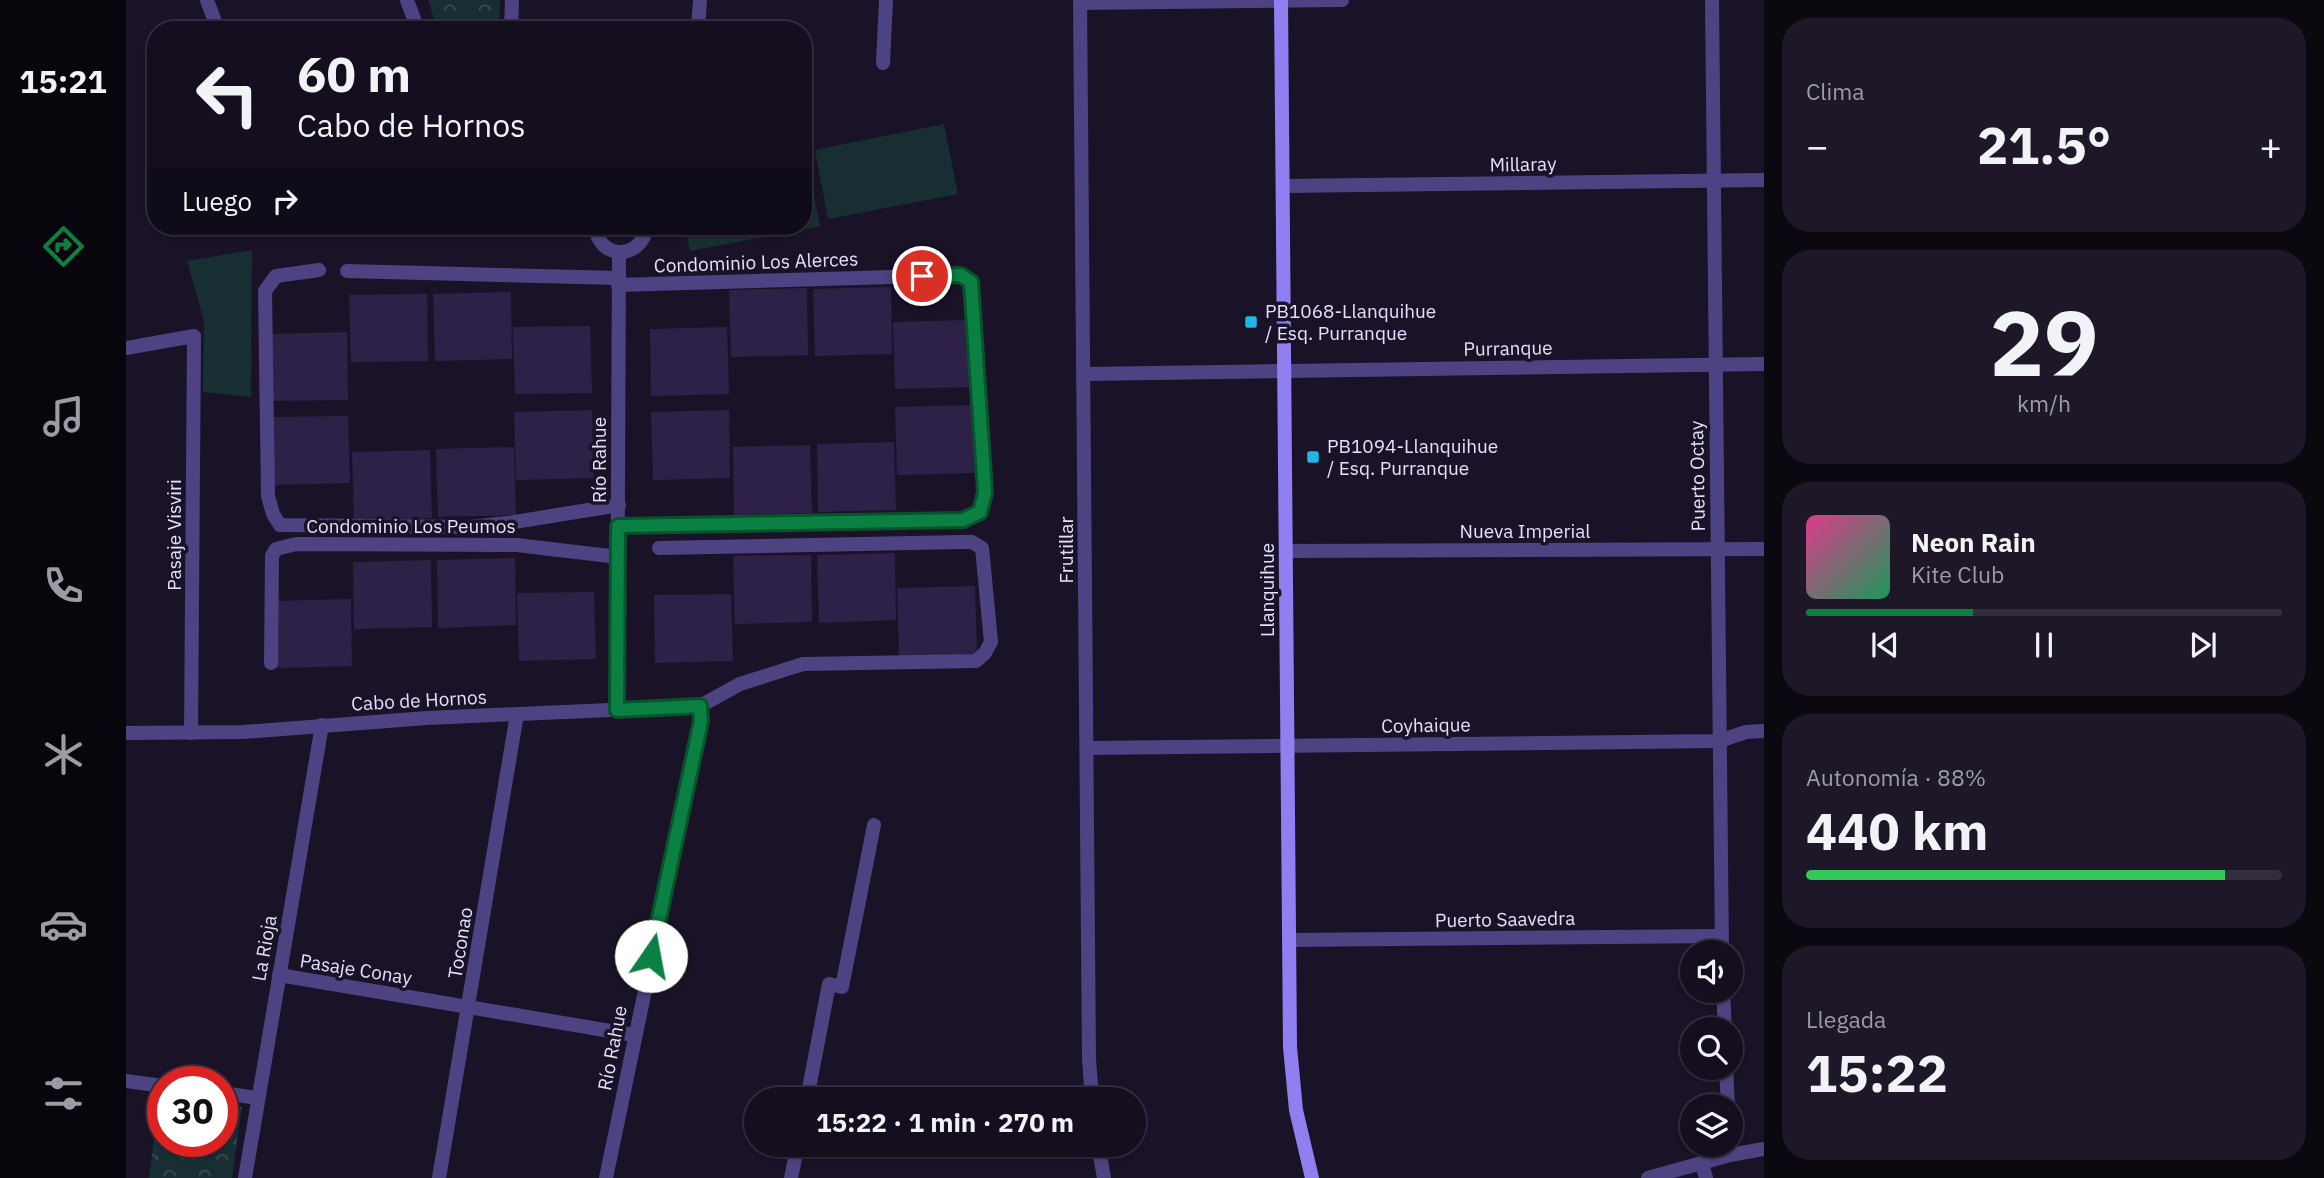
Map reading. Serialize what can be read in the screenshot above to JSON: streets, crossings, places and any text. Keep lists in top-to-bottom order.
{
  "streets": {
    "street": [
      "Millaray",
      "Condominio Los Alerces",
      "Purranque",
      "Río Rahue",
      "Puerto Octay",
      "Condominio Los Peumos",
      "Nueva Imperial",
      "Pasaje Visviri",
      "Frutillar",
      "Llanquihue",
      "Cabo de Hornos",
      "Coyhaique",
      "Puerto Saavedra",
      "Toconao",
      "La Rioja",
      "Pasaje Conay"
    ]
  },
  "crossings": [
    ["Millaray", "Puerto Octay"],
    ["Millaray", "Llanquihue"],
    ["Condominio Los Alerces", "Río Rahue"],
    ["Purranque", "Puerto Octay"],
    ["Purranque", "Frutillar"],
    ["Purranque", "Llanquihue"],
    ["Río Rahue", "Condominio Los Peumos"],
    ["Río Rahue", "Cabo de Hornos"],
    ["Río Rahue", "Pasaje Conay"],
    ["Puerto Octay", "Nueva Imperial"],
    ["Puerto Octay", "Coyhaique"],
    ["Puerto Octay", "Puerto Saavedra"],
    ["Nueva Imperial", "Llanquihue"],
    ["Pasaje Visviri", "Cabo de Hornos"],
    ["Frutillar", "Coyhaique"],
    ["Llanquihue", "Coyhaique"],
    ["Llanquihue", "Puerto Saavedra"],
    ["Cabo de Hornos", "Toconao"],
    ["Cabo de Hornos", "La Rioja"],
    ["Toconao", "Pasaje Conay"],
    ["La Rioja", "Pasaje Conay"]
  ],
  "places": {
    "transit": ["PB1068-Llanquihue / Esq. Purranque", "PB1094-Llanquihue / Esq. Purranque"]
  },
  "page": {
    "tabs": "15:21",
    "tile": [
      "Clima",
      ["29", "km/h"],
      ["Autonomía · 88%", "440 km"],
      ["Llegada", "15:22"]
    ],
    "turn": ["60 m", "Cabo de Hornos"],
    "heat": ["−", "21.5°", "+"],
    "then": "Luego",
    "song": ["Neon Rain", "Kite Club"],
    "limit": "30",
    "trip": "15:22 · 1 min · 270 m"
  }
}
